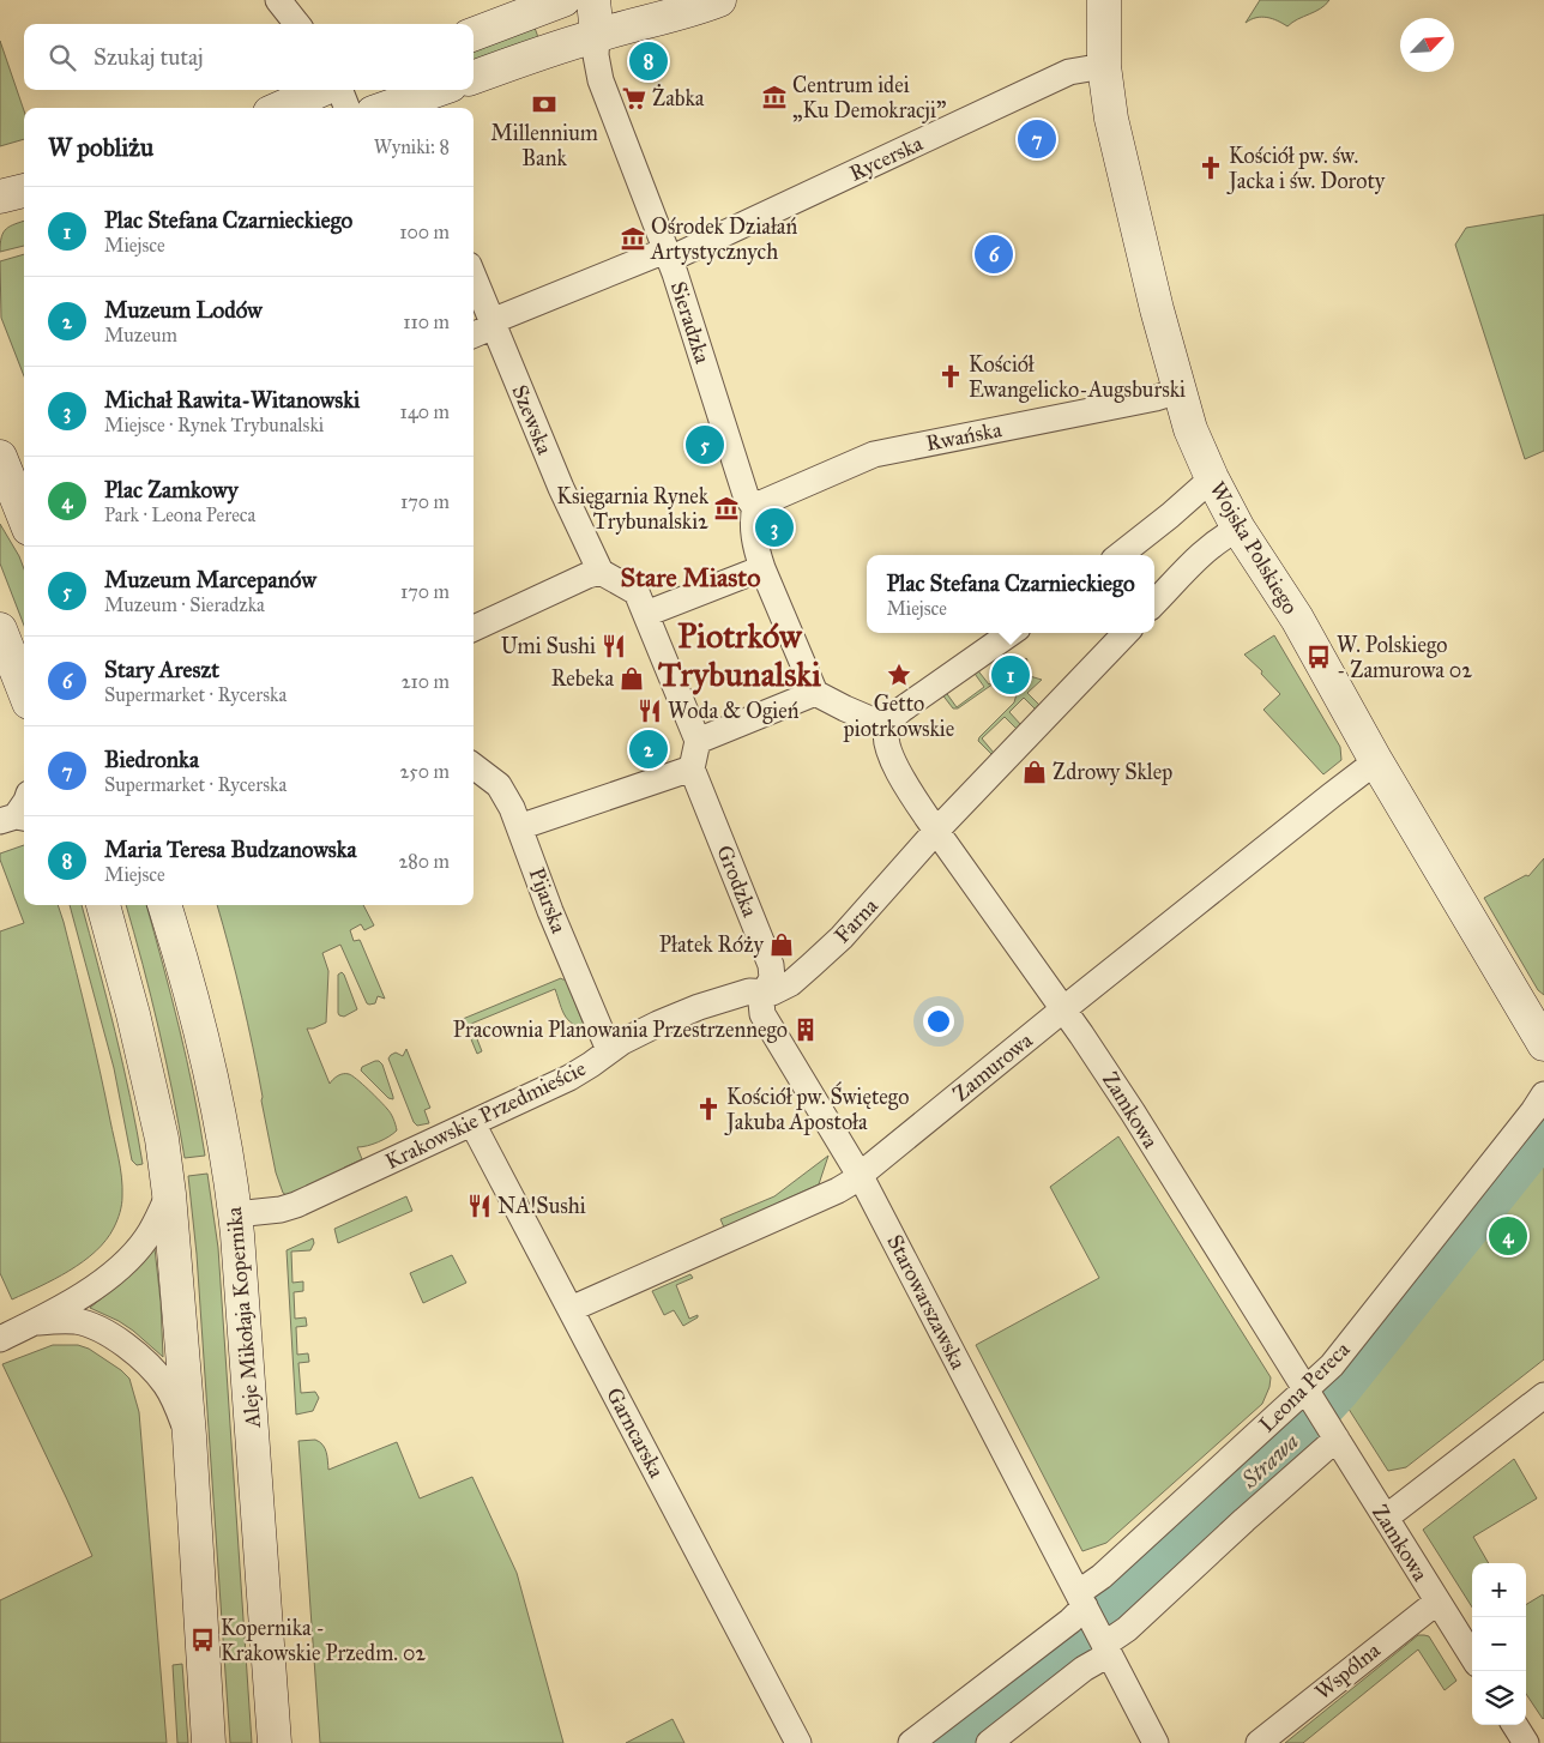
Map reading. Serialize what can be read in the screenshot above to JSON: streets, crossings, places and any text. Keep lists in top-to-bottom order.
{
  "streets": {
    "main road": ["Wojska Polskiego", "Aleje Mikołaja Kopernika"],
    "street": [
      "Rycerska",
      "Sieradzka",
      "Szewska",
      "Rwańska",
      "Grodzka",
      "Pijarska",
      "Farna",
      "Zamurowa",
      "Zamkowa",
      "Krakowskie Przedmieście",
      "Starowarszawska",
      "Leona Pereca",
      "Garncarska",
      "Wspólna"
    ]
  },
  "crossings": [
    ["Rycerska", "Sieradzka"],
    ["Rycerska", "Szewska"],
    ["Rycerska", "Wojska Polskiego"],
    ["Sieradzka", "Rwańska"],
    ["Rwańska", "Wojska Polskiego"],
    ["Wojska Polskiego", "Zamurowa"],
    ["Grodzka", "Farna"],
    ["Grodzka", "Krakowskie Przedmieście"],
    ["Grodzka", "Starowarszawska"],
    ["Pijarska", "Krakowskie Przedmieście"],
    ["Farna", "Zamkowa"],
    ["Farna", "Krakowskie Przedmieście"],
    ["Farna", "Starowarszawska"],
    ["Zamurowa", "Zamkowa"],
    ["Zamurowa", "Starowarszawska"],
    ["Zamurowa", "Garncarska"],
    ["Zamkowa", "Leona Pereca"],
    ["Zamkowa", "Wspólna"],
    ["Krakowskie Przedmieście", "Starowarszawska"],
    ["Krakowskie Przedmieście", "Aleje Mikołaja Kopernika"],
    ["Krakowskie Przedmieście", "Garncarska"],
    ["Starowarszawska", "Leona Pereca"]
  ],
  "districts": ["Stare Miasto", "Piotrków Trybunalski"],
  "water": ["Strawa"],
  "places": {
    "museum": ["Centrum idei „Ku Demokracji”", "Ośrodek Działań Artystycznych", "Księgarnia Rynek Trybunalski2"],
    "supermarket": ["Żabka"],
    "bank": ["Millennium Bank"],
    "church": ["Kościół pw. św. Jacka i św. Doroty", "Kościół Ewangelicko-Augsburski", "Kościół pw. Świętego Jakuba Apostoła"],
    "restaurant": ["Umi Sushi", "Woda & Ogień", "NA!Sushi"],
    "bus stop": ["W. Polskiego - Zamurowa 02", "Kopernika - Krakowskie Przedm. 02"],
    "place": ["Getto piotrkowskie"],
    "shop": ["Rebeka", "Zdrowy Sklep", "Płatek Róży"],
    "building": ["Pracownia Planowania Przestrzennego"]
  },
  "north": "top right",
  "page": {
    "search": "Szukaj tutaj",
    "pins": [
      "8",
      "7",
      "6",
      "5",
      "3",
      "1",
      "2",
      "4"
    ],
    "heading": ["W pobliżu", "Wyniki: 8"],
    "list": [
      {
        "mark": "1",
        "name": "Plac Stefana Czarnieckiego",
        "note": "Miejsce",
        "value": "100 m"
      },
      {
        "mark": "2",
        "name": "Muzeum Lodów",
        "note": "Muzeum",
        "value": "110 m"
      },
      {
        "mark": "3",
        "name": "Michał Rawita-Witanowski",
        "note": "Miejsce · Rynek Trybunalski",
        "value": "140 m"
      },
      {
        "mark": "4",
        "name": "Plac Zamkowy",
        "note": "Park · Leona Pereca",
        "value": "170 m"
      },
      {
        "mark": "5",
        "name": "Muzeum Marcepanów",
        "note": "Muzeum · Sieradzka",
        "value": "170 m"
      },
      {
        "mark": "6",
        "name": "Stary Areszt",
        "note": "Supermarket · Rycerska",
        "value": "210 m"
      },
      {
        "mark": "7",
        "name": "Biedronka",
        "note": "Supermarket · Rycerska",
        "value": "250 m"
      },
      {
        "mark": "8",
        "name": "Maria Teresa Budzanowska",
        "note": "Miejsce",
        "value": "280 m"
      }
    ],
    "popup": ["Plac Stefana Czarnieckiego", "Miejsce"],
    "map_buttons": ["+", "−"]
  }
}
